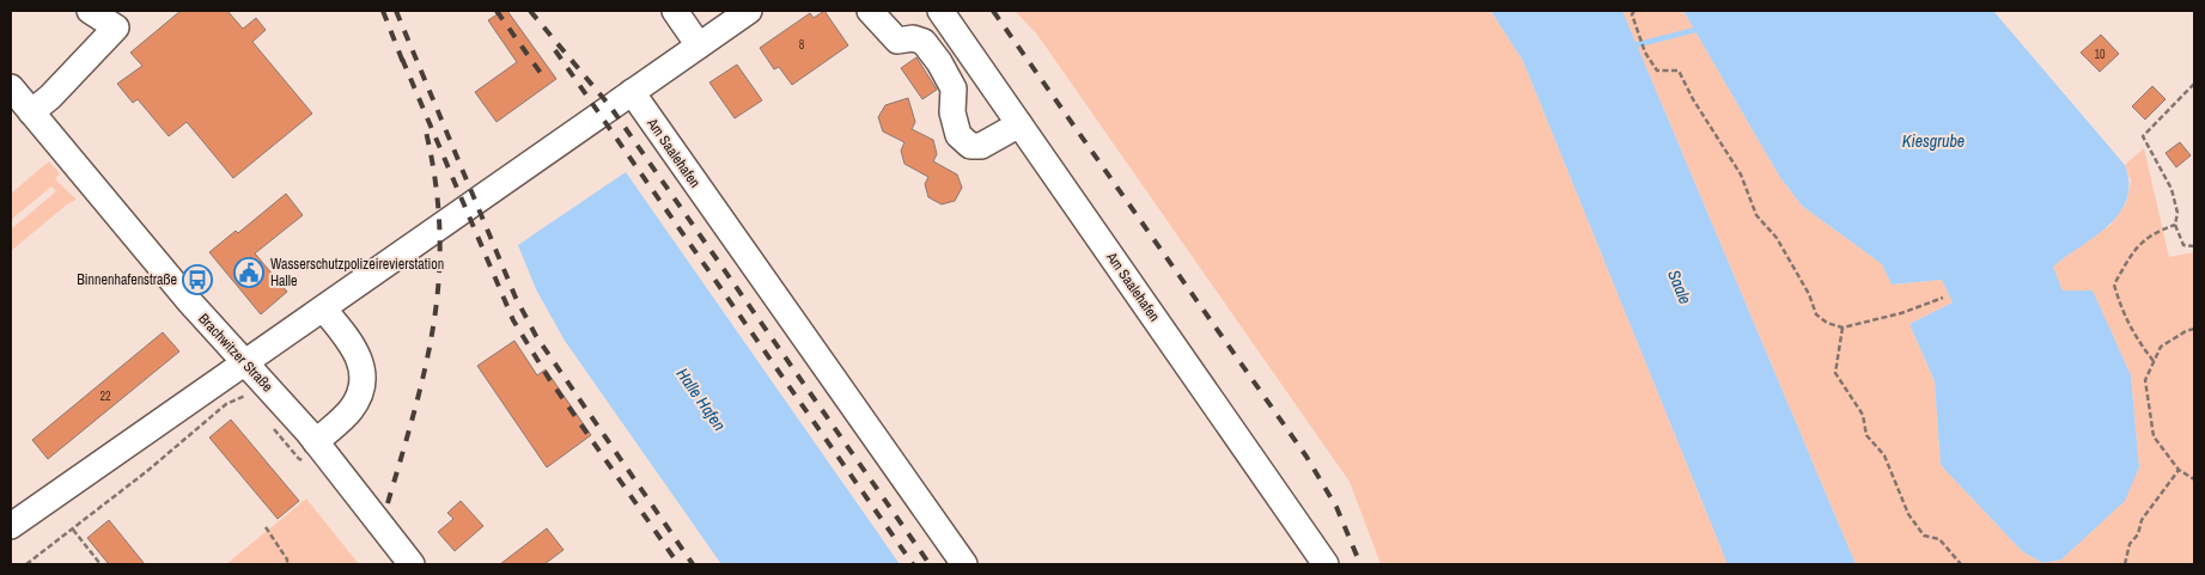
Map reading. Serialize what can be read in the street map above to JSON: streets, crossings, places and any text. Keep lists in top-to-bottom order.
{
  "streets": {
    "street": ["Am Saalehafen", "Brachwitzer Straße"]
  },
  "water": ["Kiesgrube", "Saale", "Halle Hafen"],
  "places": {
    "public building": ["Wasserschutzpolizeirevierstation Halle"],
    "bus stop": ["Binnenhafenstraße"]
  },
  "house_numbers": ["8", "10", "22"]
}
